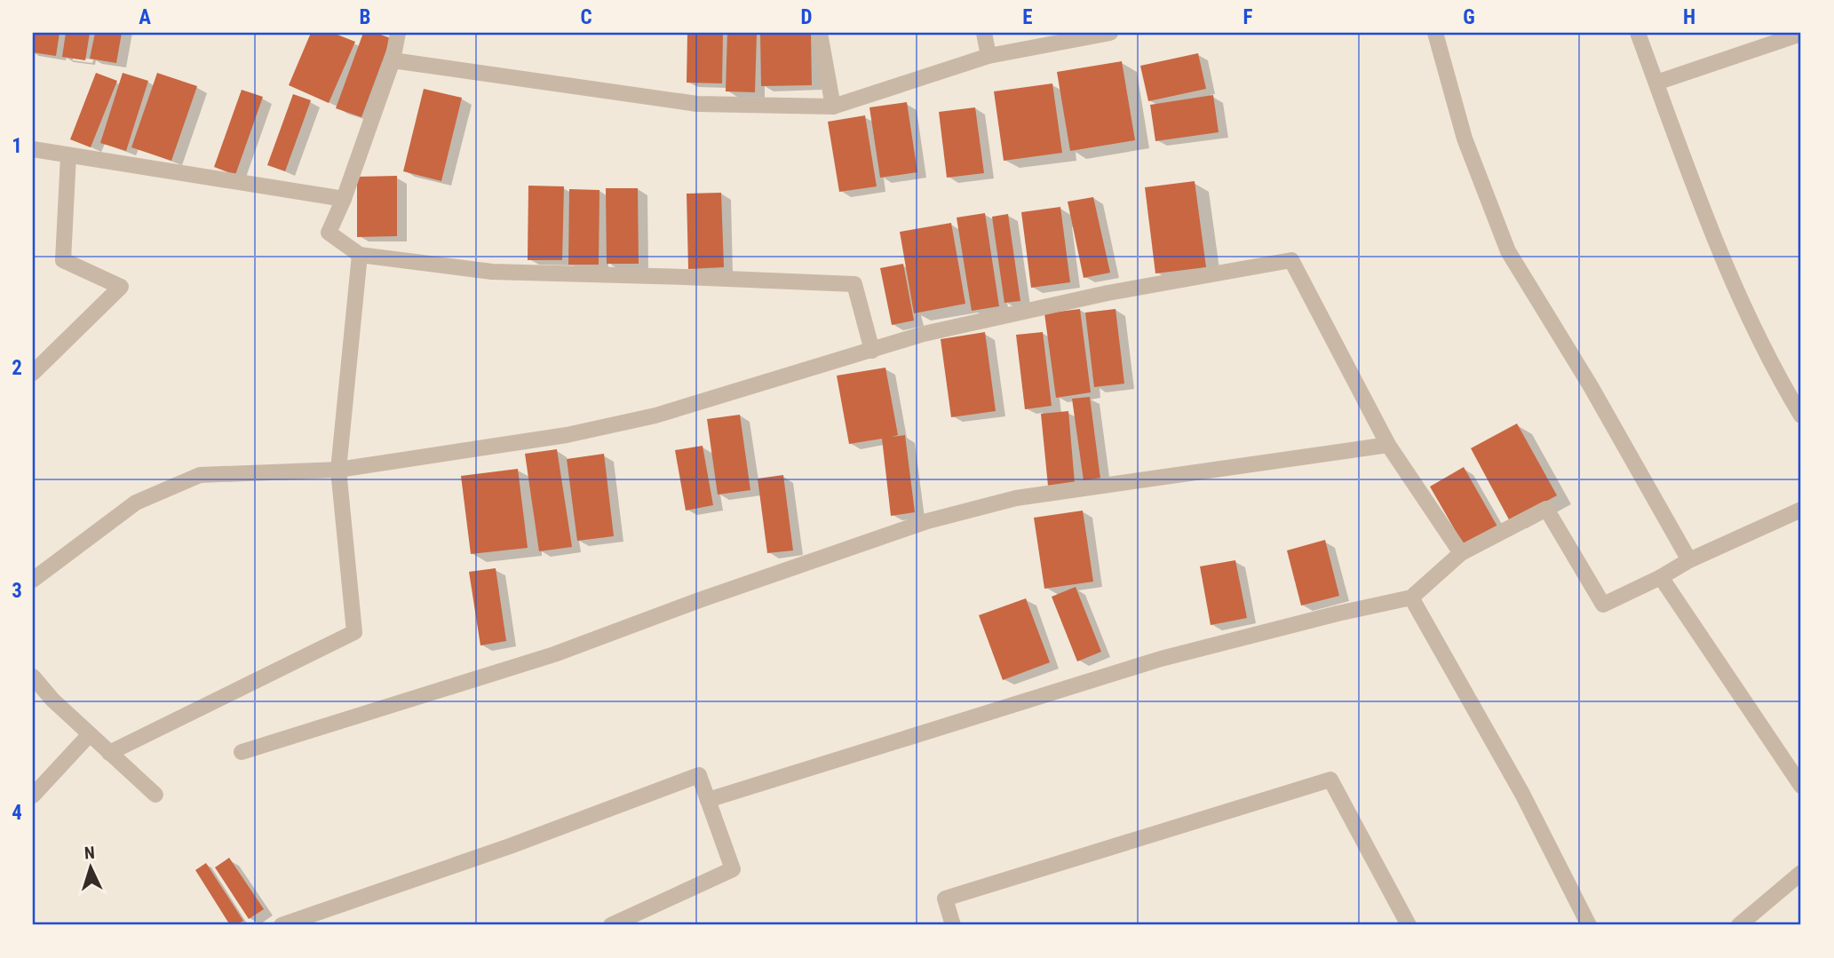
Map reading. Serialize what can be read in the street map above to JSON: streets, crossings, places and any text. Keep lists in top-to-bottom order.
{
  "north": "top",
  "grid": {
    "columns": [
      "A",
      "B",
      "C",
      "D",
      "E",
      "F",
      "G",
      "H"
    ],
    "rows": [
      "1",
      "2",
      "3",
      "4"
    ]
  }
}
